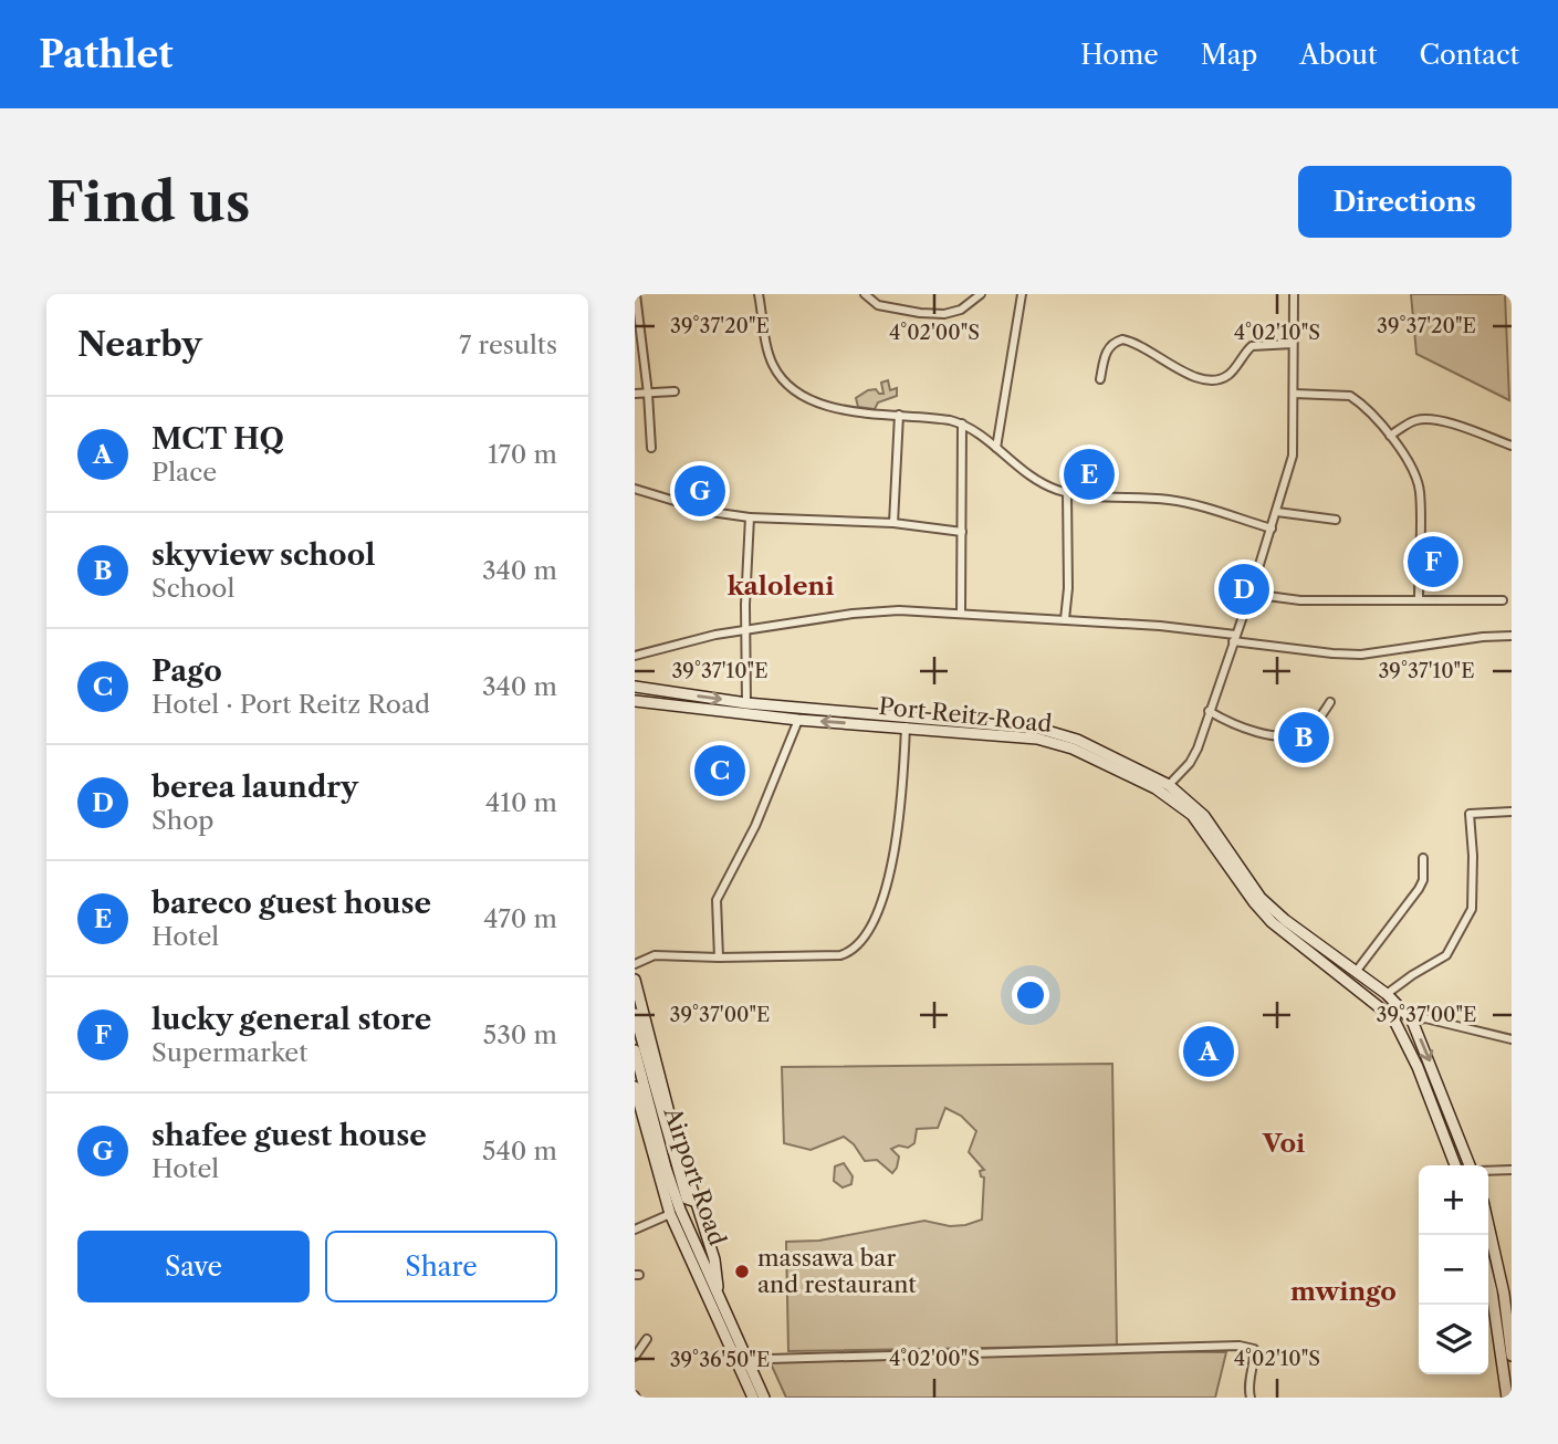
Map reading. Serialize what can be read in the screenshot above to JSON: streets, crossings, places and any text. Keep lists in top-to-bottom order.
{
  "streets": {
    "main road": ["Port Reitz Road", "Airport Road"]
  },
  "districts": ["kaloleni", "Voi", "mwingo"],
  "places": ["massawa bar and restaurant"],
  "page": {
    "header": "Pathlet",
    "nav": [
      "Home",
      "Map",
      "About",
      "Contact"
    ],
    "buttons": [
      "Directions",
      ["Save", "Share"]
    ],
    "title": "Find us",
    "heading": ["Nearby", "7 results"],
    "list": [
      {
        "mark": "A",
        "name": "MCT HQ",
        "note": "Place",
        "value": "170 m"
      },
      {
        "mark": "B",
        "name": "skyview school",
        "note": "School",
        "value": "340 m"
      },
      {
        "mark": "C",
        "name": "Pago",
        "note": "Hotel · Port Reitz Road",
        "value": "340 m"
      },
      {
        "mark": "D",
        "name": "berea laundry",
        "note": "Shop",
        "value": "410 m"
      },
      {
        "mark": "E",
        "name": "bareco guest house",
        "note": "Hotel",
        "value": "470 m"
      },
      {
        "mark": "F",
        "name": "lucky general store",
        "note": "Supermarket",
        "value": "530 m"
      },
      {
        "mark": "G",
        "name": "shafee guest house",
        "note": "Hotel",
        "value": "540 m"
      }
    ],
    "pins": [
      "E",
      "G",
      "F",
      "D",
      "B",
      "C",
      "A"
    ],
    "map_buttons": ["+", "−"]
  },
  "coordinates": [
    "39°37'20\"E",
    "4°02'00\"S",
    "4°02'10\"S",
    "39°37'10\"E",
    "39°37'00\"E",
    "39°36'50\"E"
  ]
}
